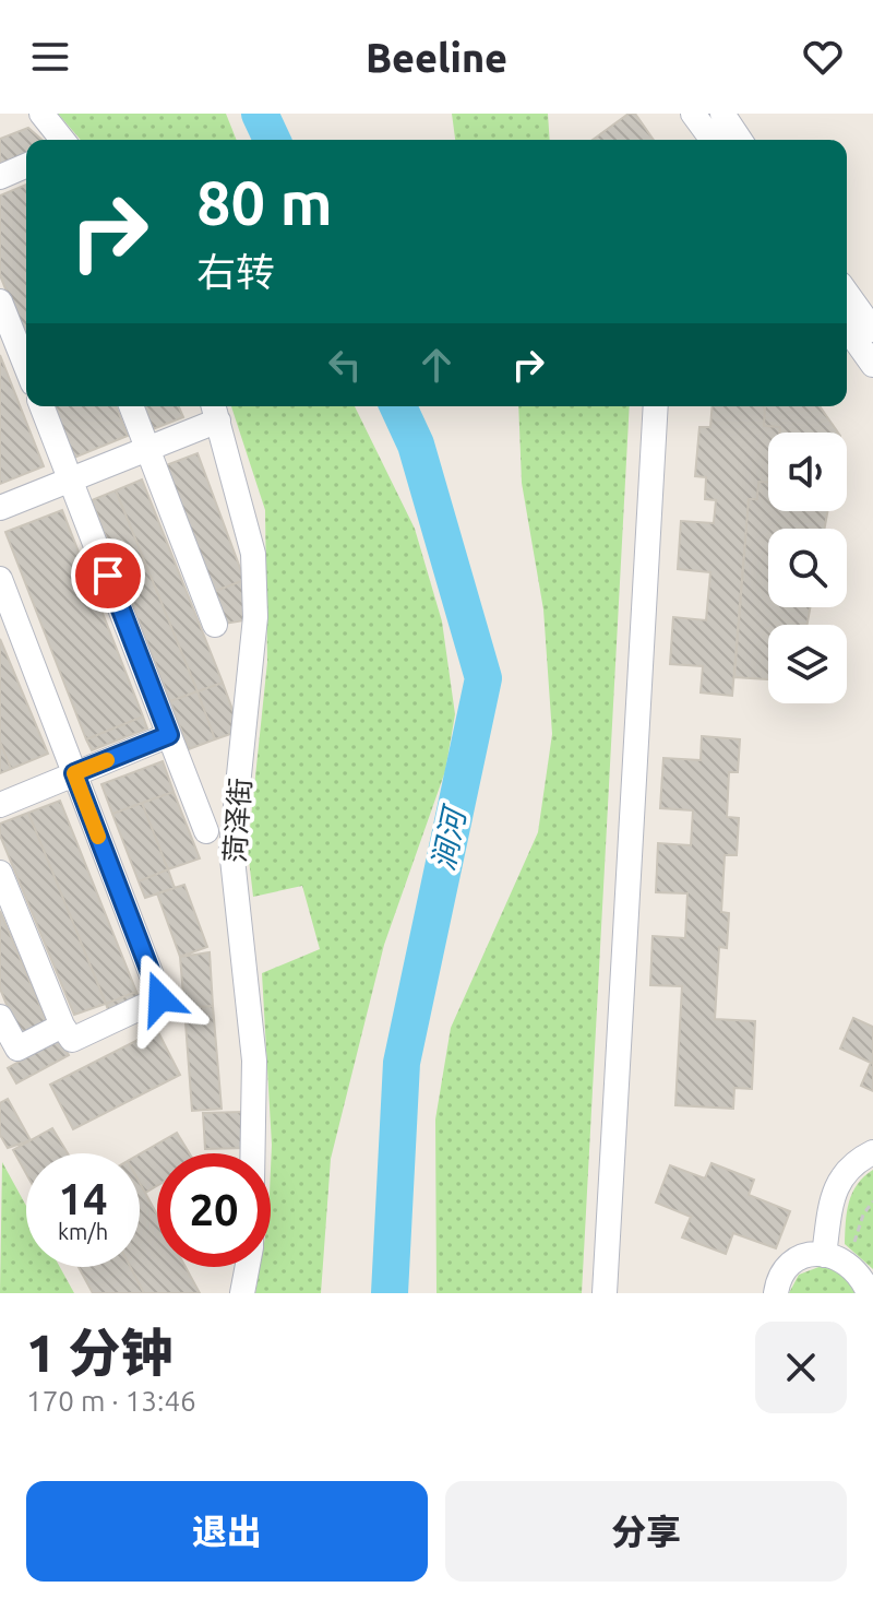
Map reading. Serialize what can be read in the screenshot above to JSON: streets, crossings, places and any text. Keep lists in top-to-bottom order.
{
  "streets": {
    "street": ["菏泽街"]
  },
  "water": ["涧河"],
  "page": {
    "header": "Beeline",
    "turn": ["80 m", "右转"],
    "speed": "14 km/h",
    "limit": "20",
    "heading": ["1 分钟", "170 m · 13:46"],
    "buttons": ["退出", "分享"]
  }
}
